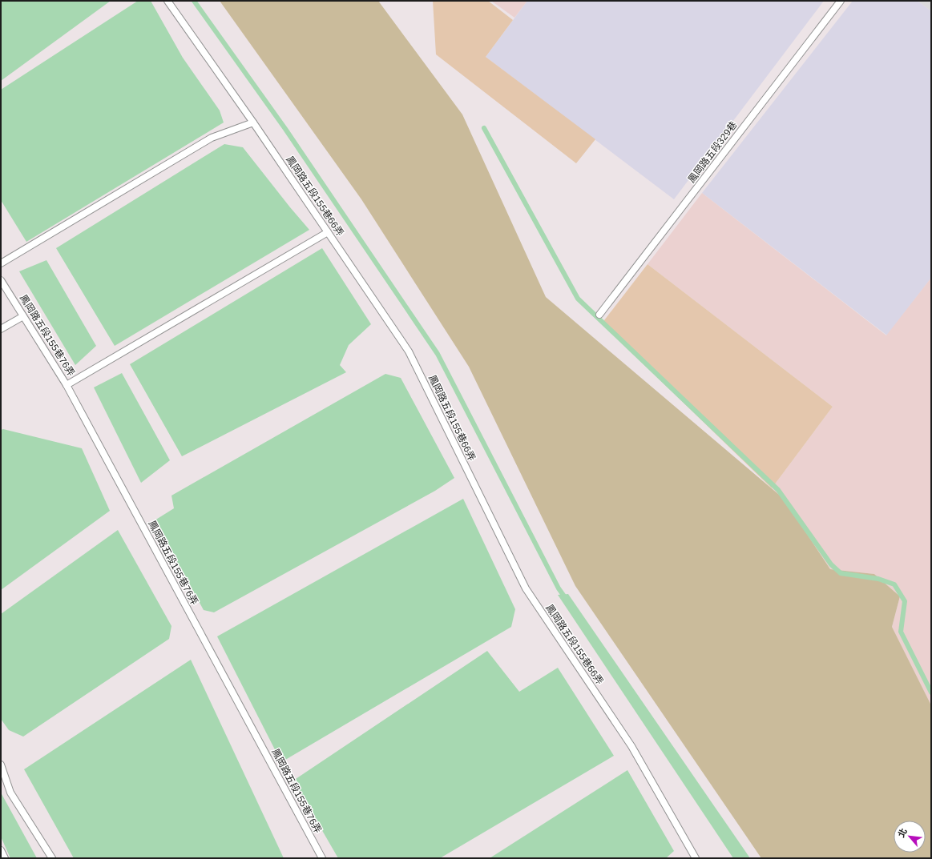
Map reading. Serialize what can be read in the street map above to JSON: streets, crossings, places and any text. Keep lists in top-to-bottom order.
{
  "streets": {
    "lane": ["鳳岡路五段329巷", "鳳岡路五段155巷66弄", "鳳岡路五段155巷76弄"]
  },
  "north": "top left"
}
